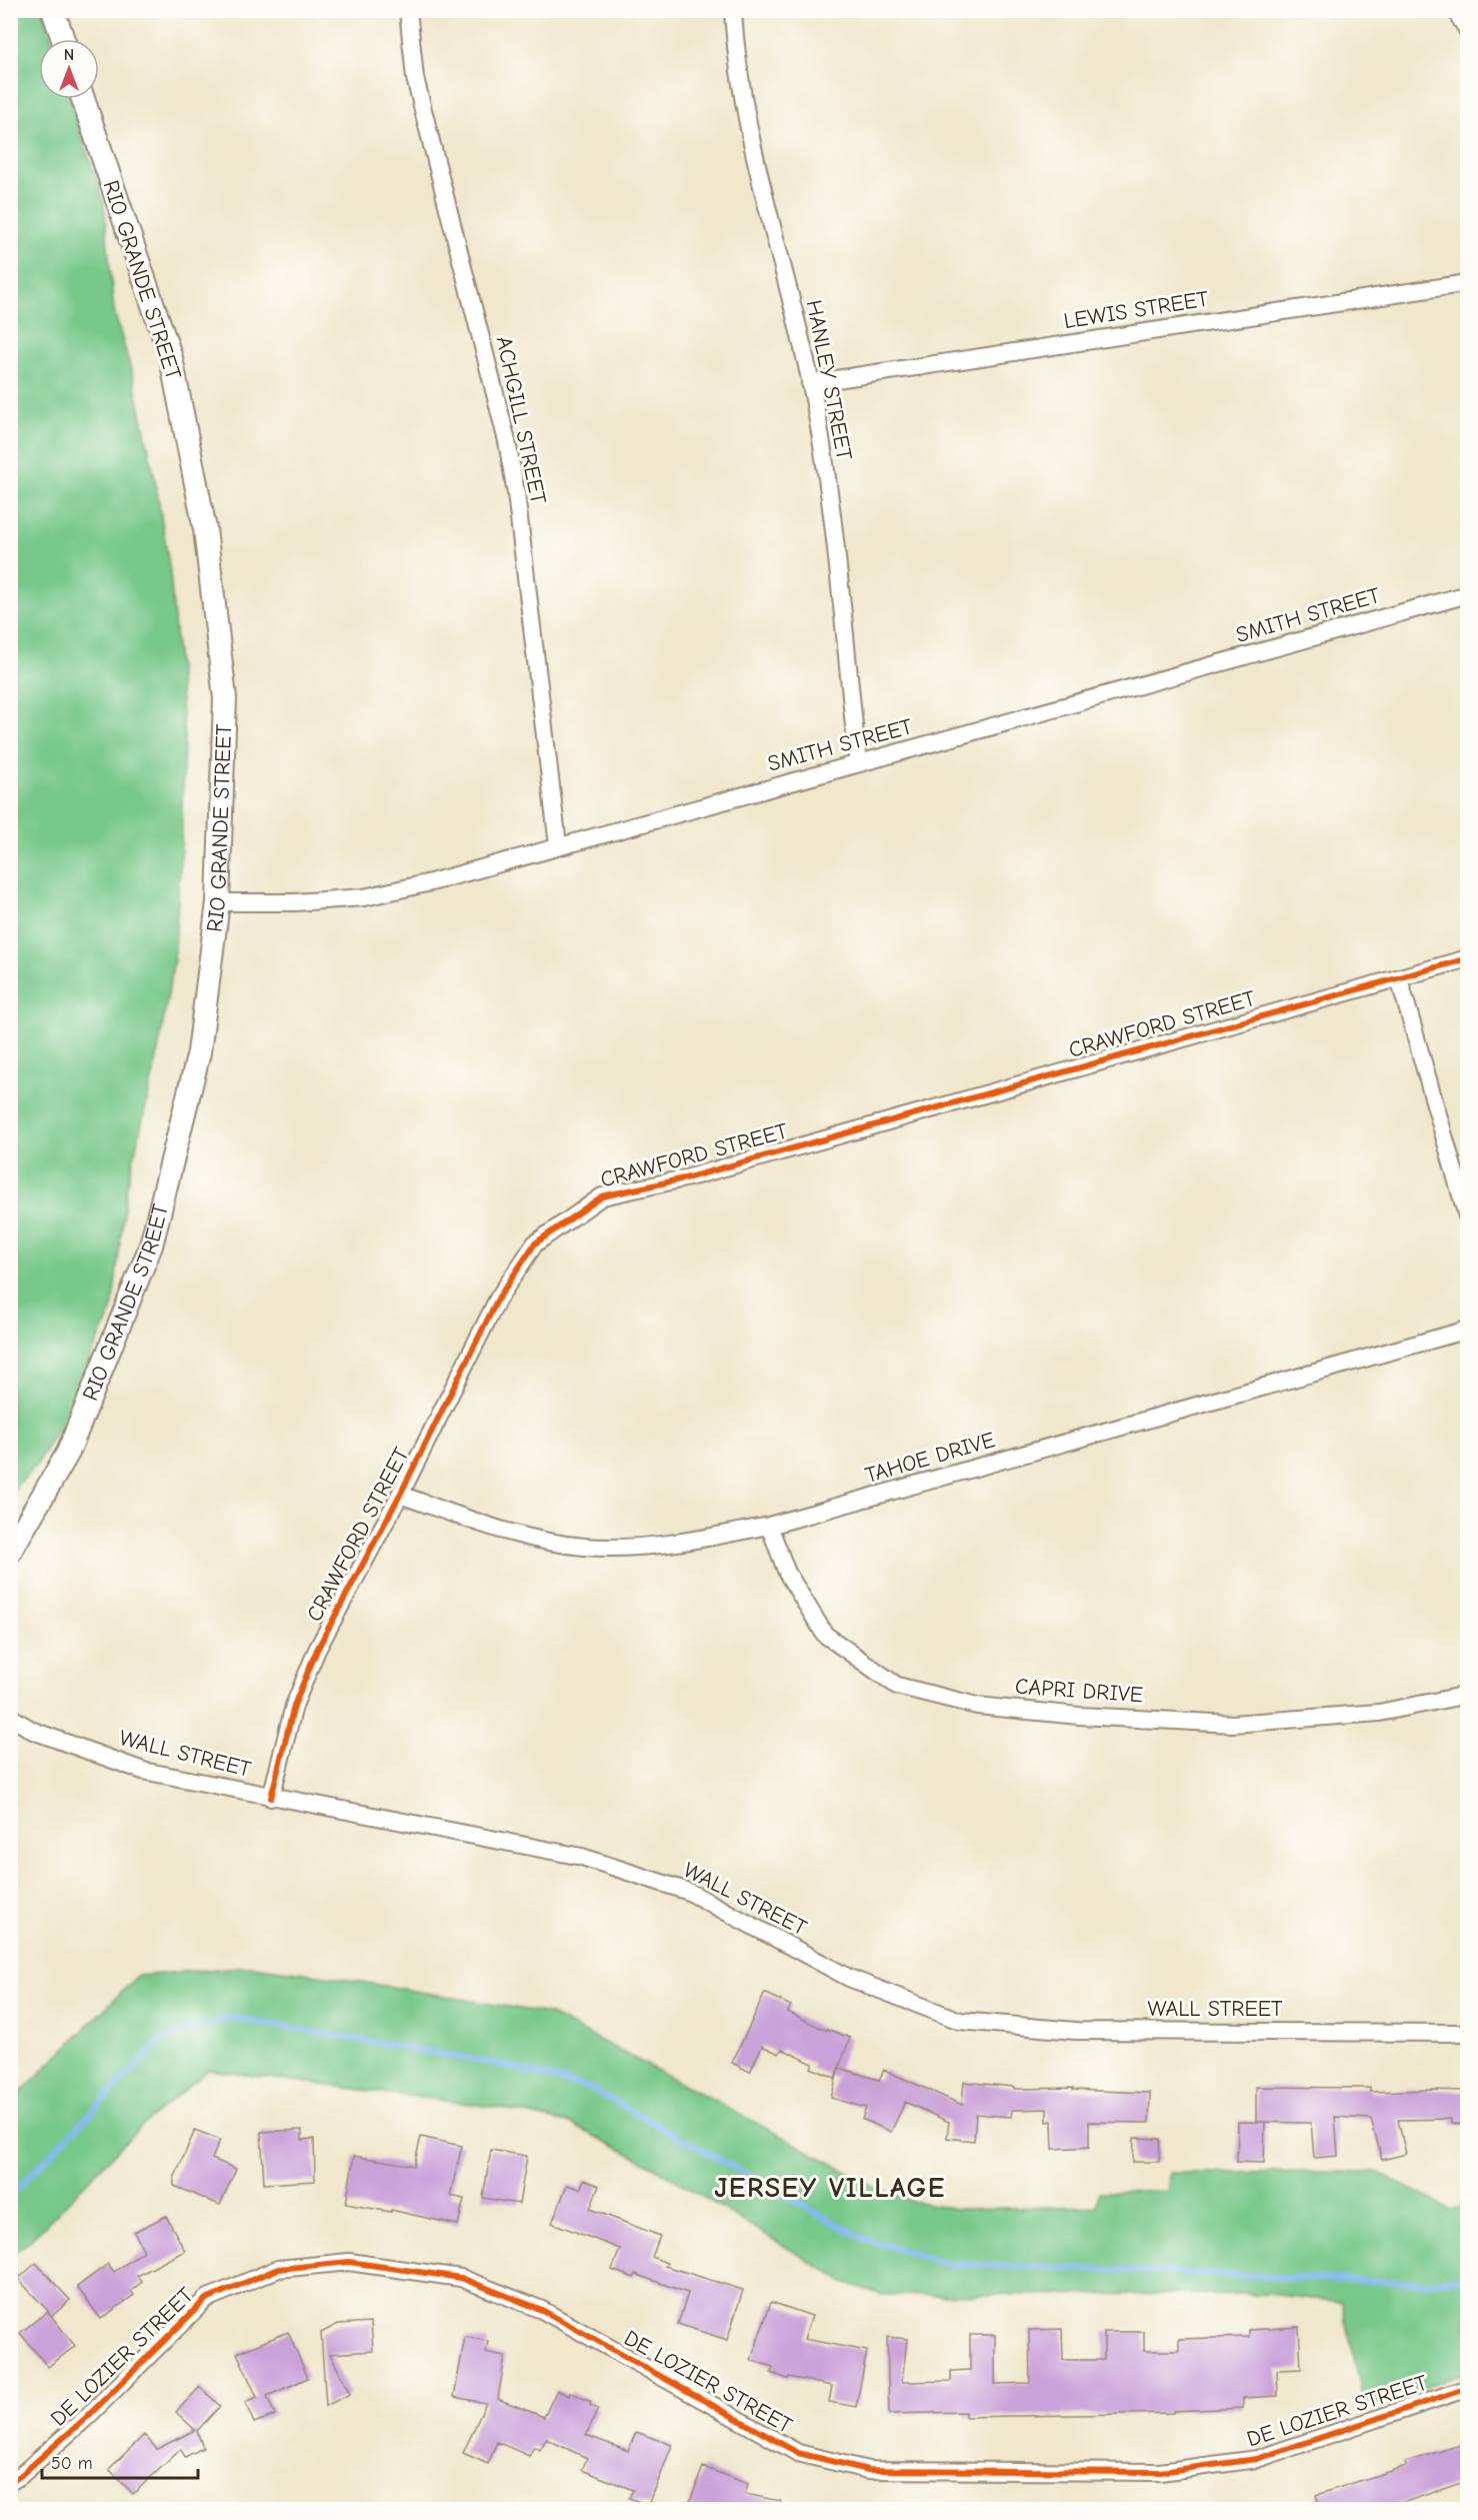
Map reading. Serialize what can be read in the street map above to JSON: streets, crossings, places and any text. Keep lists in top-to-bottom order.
{
  "streets": {
    "street": [
      "RIO GRANDE STREET",
      "LEWIS STREET",
      "HANLEY STREET",
      "ACHGILL STREET",
      "SMITH STREET",
      "CRAWFORD STREET",
      "TAHOE DRIVE",
      "CAPRI DRIVE",
      "WALL STREET",
      "DE LOZIER STREET"
    ]
  },
  "crossings": [
    ["RIO GRANDE STREET", "SMITH STREET"],
    ["LEWIS STREET", "HANLEY STREET"],
    ["HANLEY STREET", "SMITH STREET"],
    ["ACHGILL STREET", "SMITH STREET"],
    ["CRAWFORD STREET", "TAHOE DRIVE"],
    ["CRAWFORD STREET", "WALL STREET"],
    ["TAHOE DRIVE", "CAPRI DRIVE"]
  ],
  "districts": ["JERSEY VILLAGE"],
  "scale_bar": "50 m",
  "north": "top"
}
